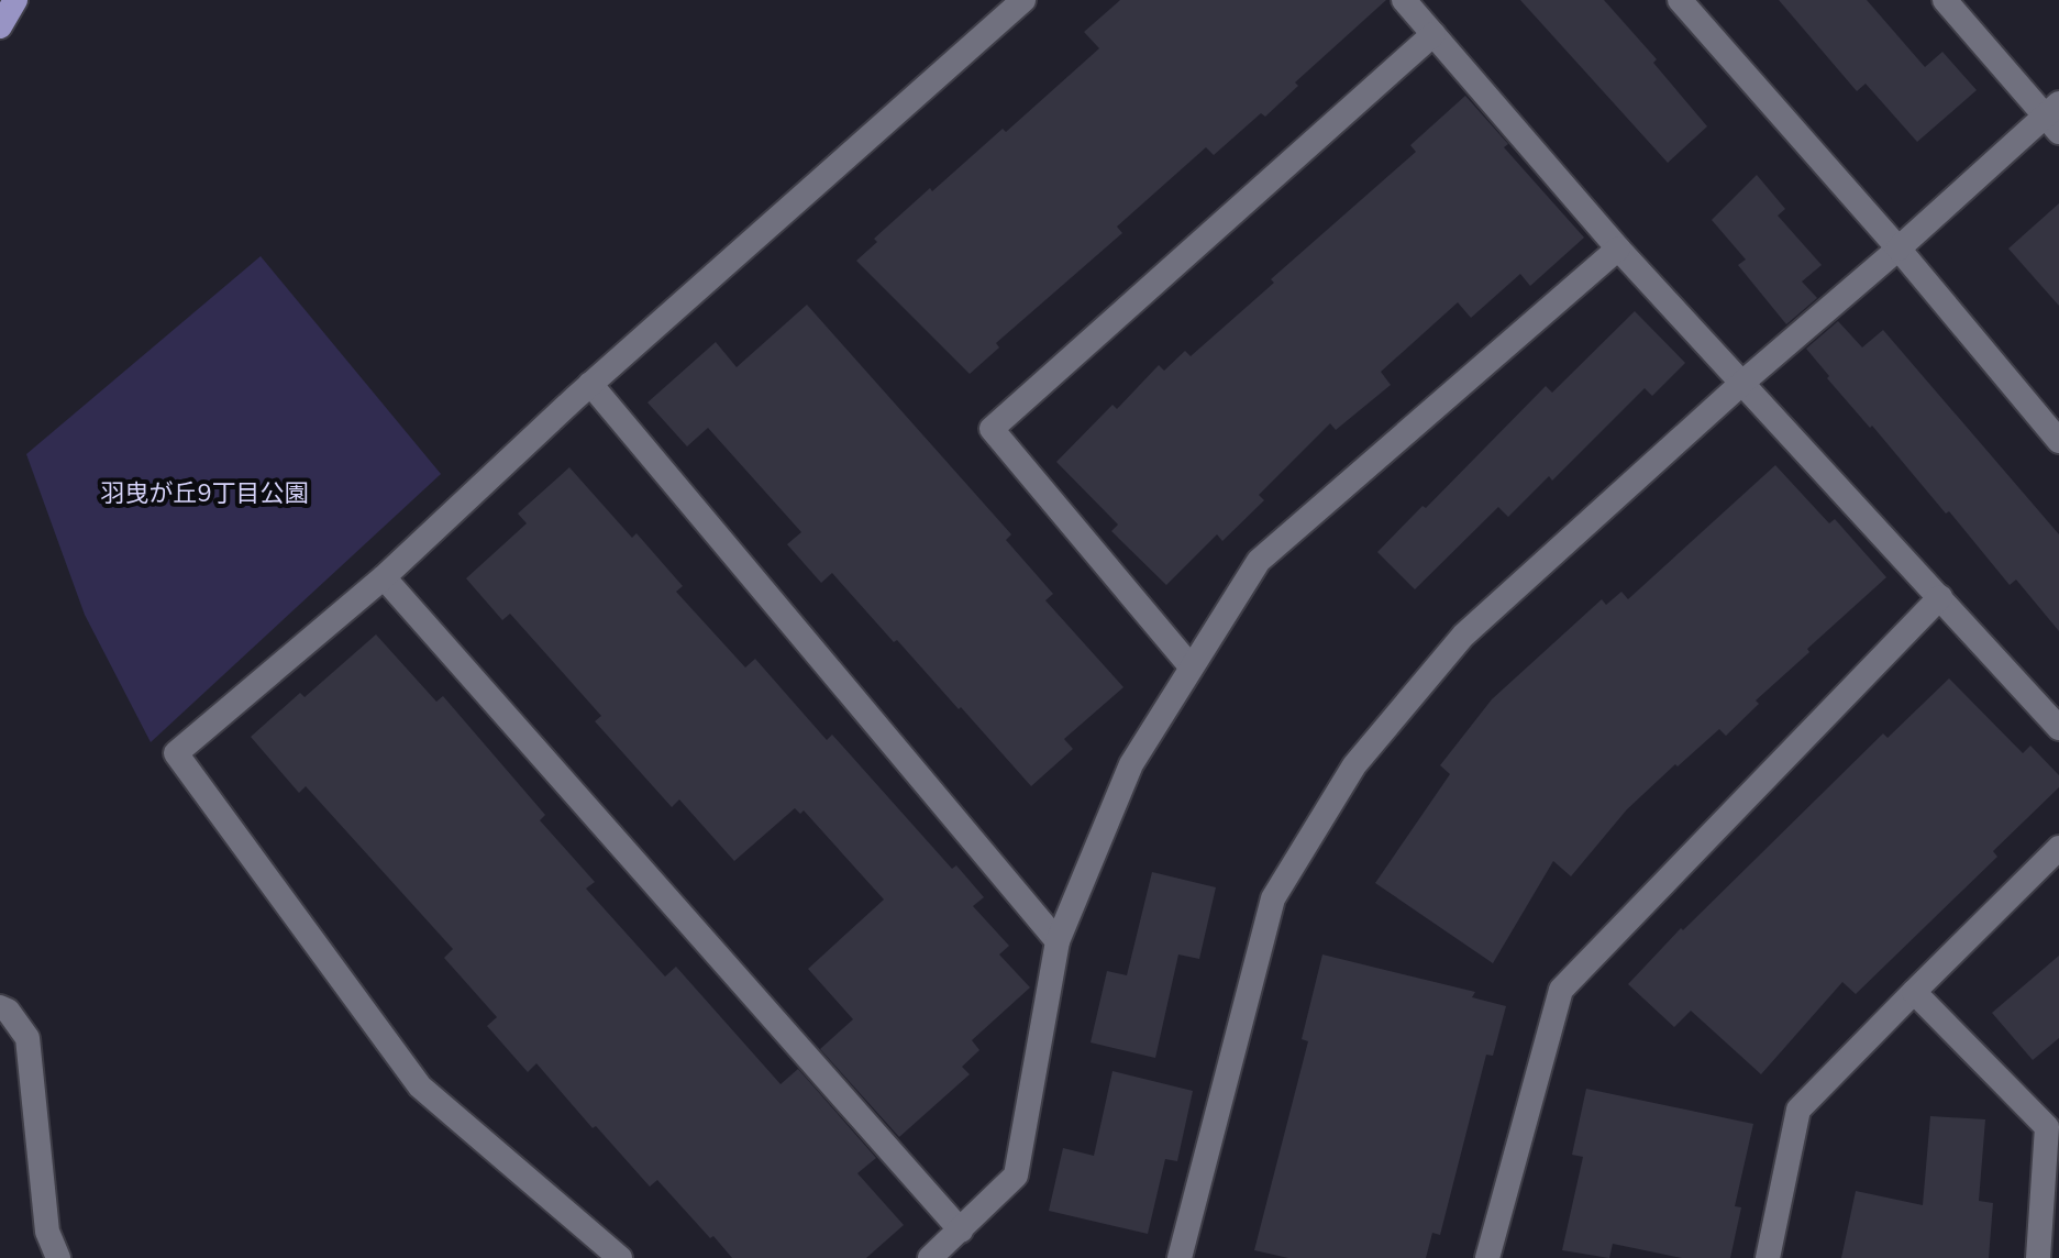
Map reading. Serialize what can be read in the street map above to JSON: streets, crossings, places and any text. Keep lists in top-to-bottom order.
{
  "parks": ["羽曳が丘9丁目公園"]
}
